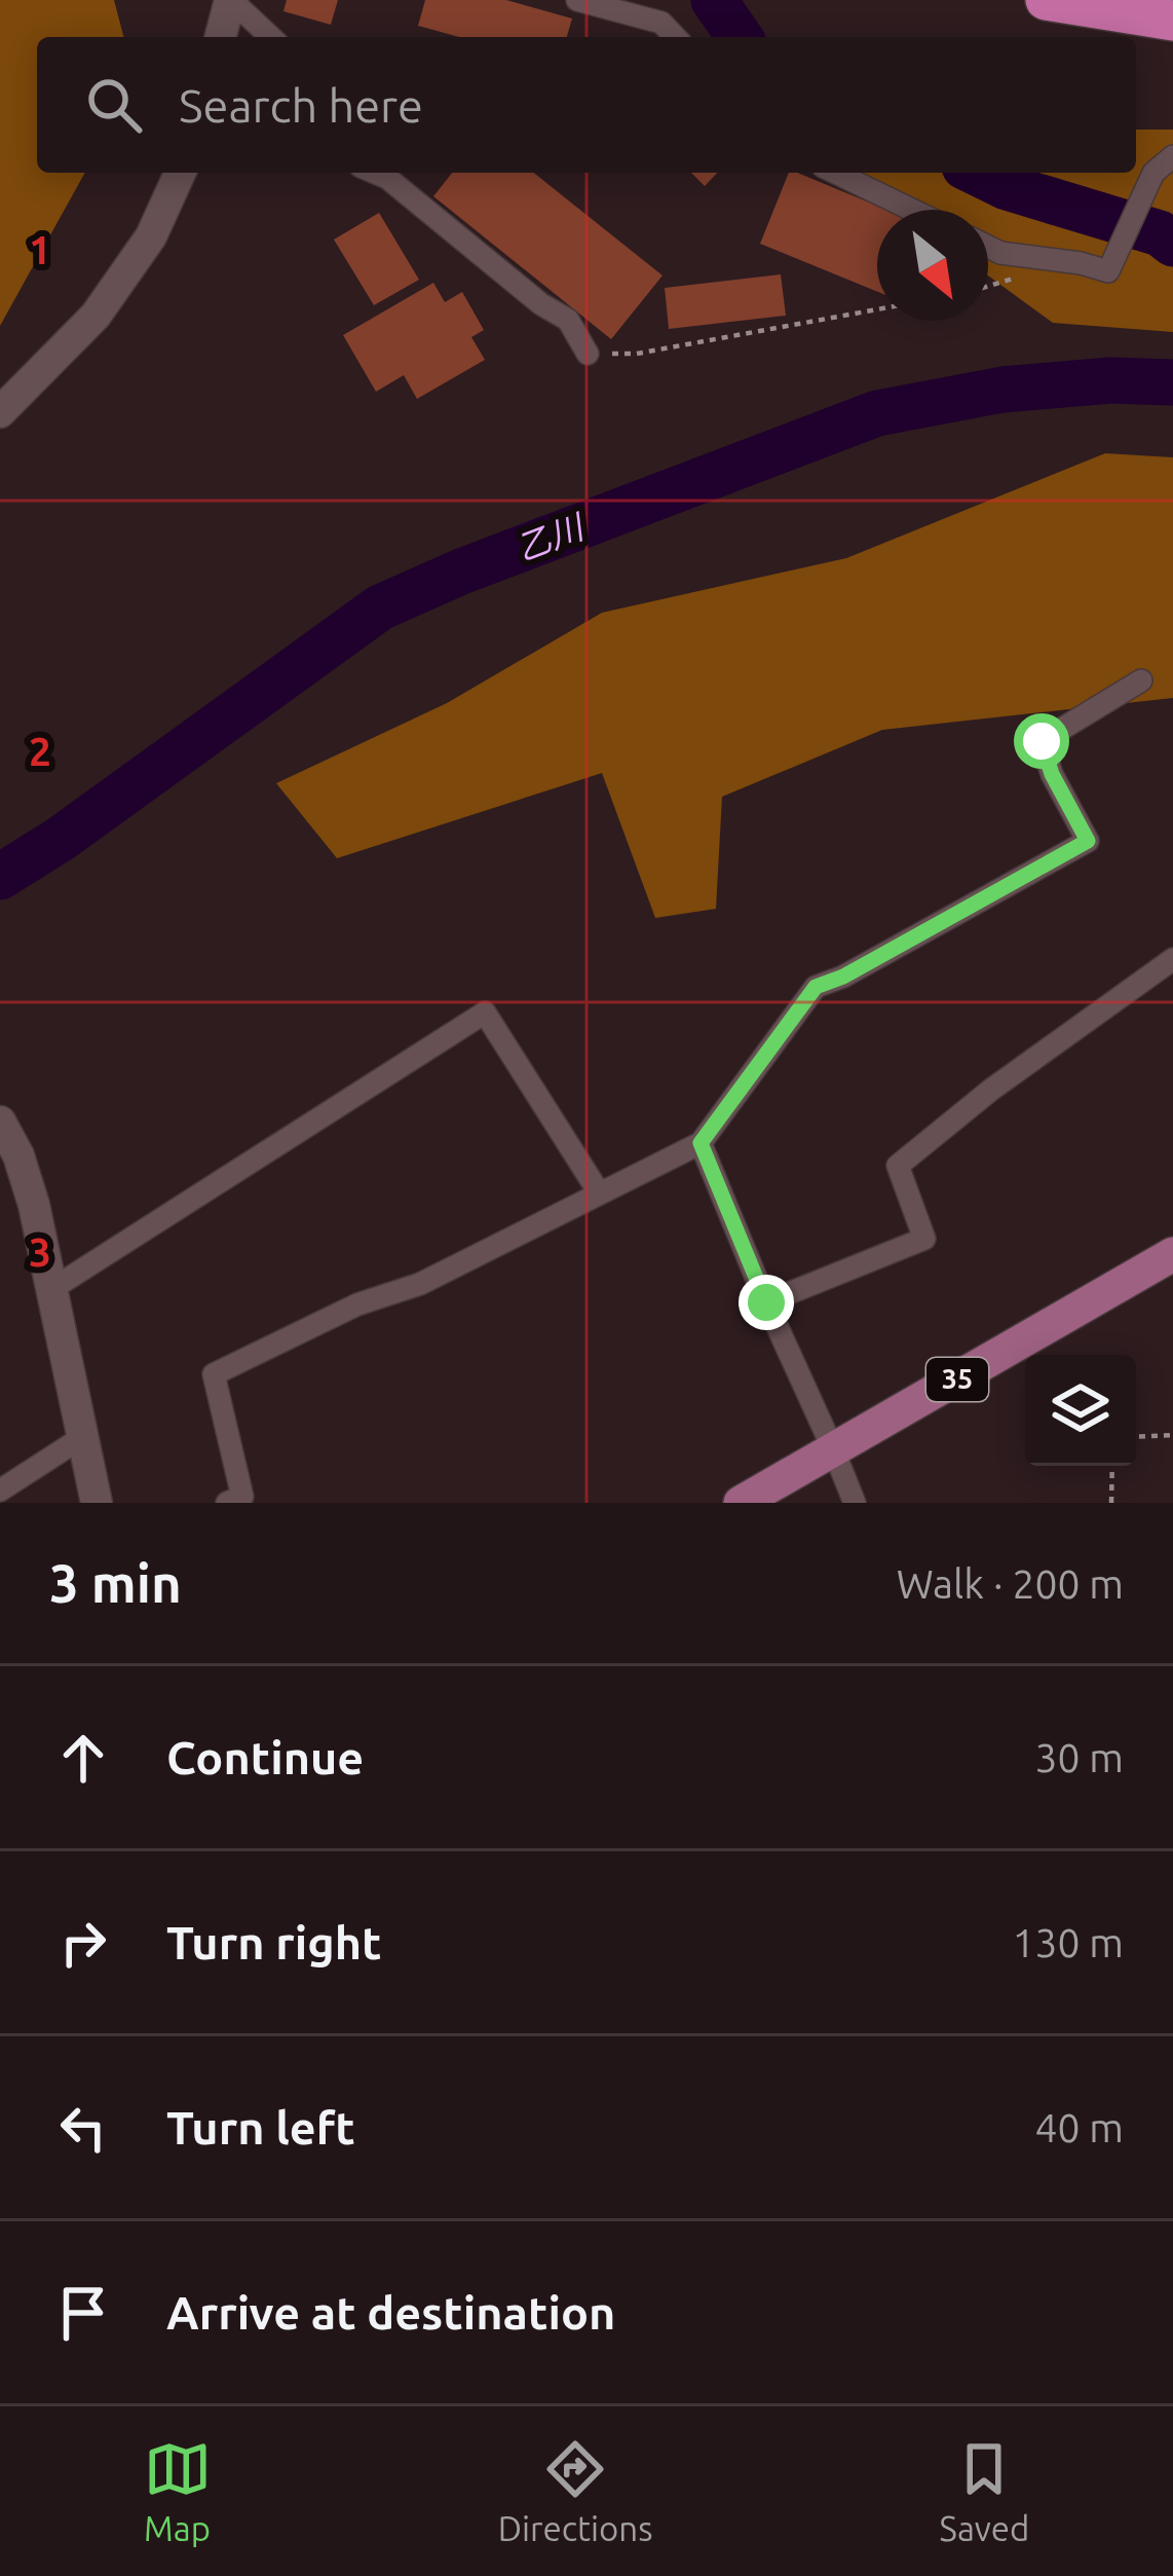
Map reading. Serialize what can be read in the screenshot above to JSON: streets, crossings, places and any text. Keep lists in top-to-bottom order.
{
  "streets": {
    "main road": ["35"]
  },
  "water": ["乙川"],
  "north": "bottom right",
  "page": {
    "search": "Search here",
    "heading": ["3 min", "Walk · 200 m"],
    "list": [
      ["Continue", "30 m"],
      ["Turn right", "130 m"],
      ["Turn left", "40 m"],
      "Arrive at destination"
    ],
    "nav": ["Map", "Directions", "Saved"]
  },
  "grid": {
    "rows": ["1", "2", "3"]
  }
}
